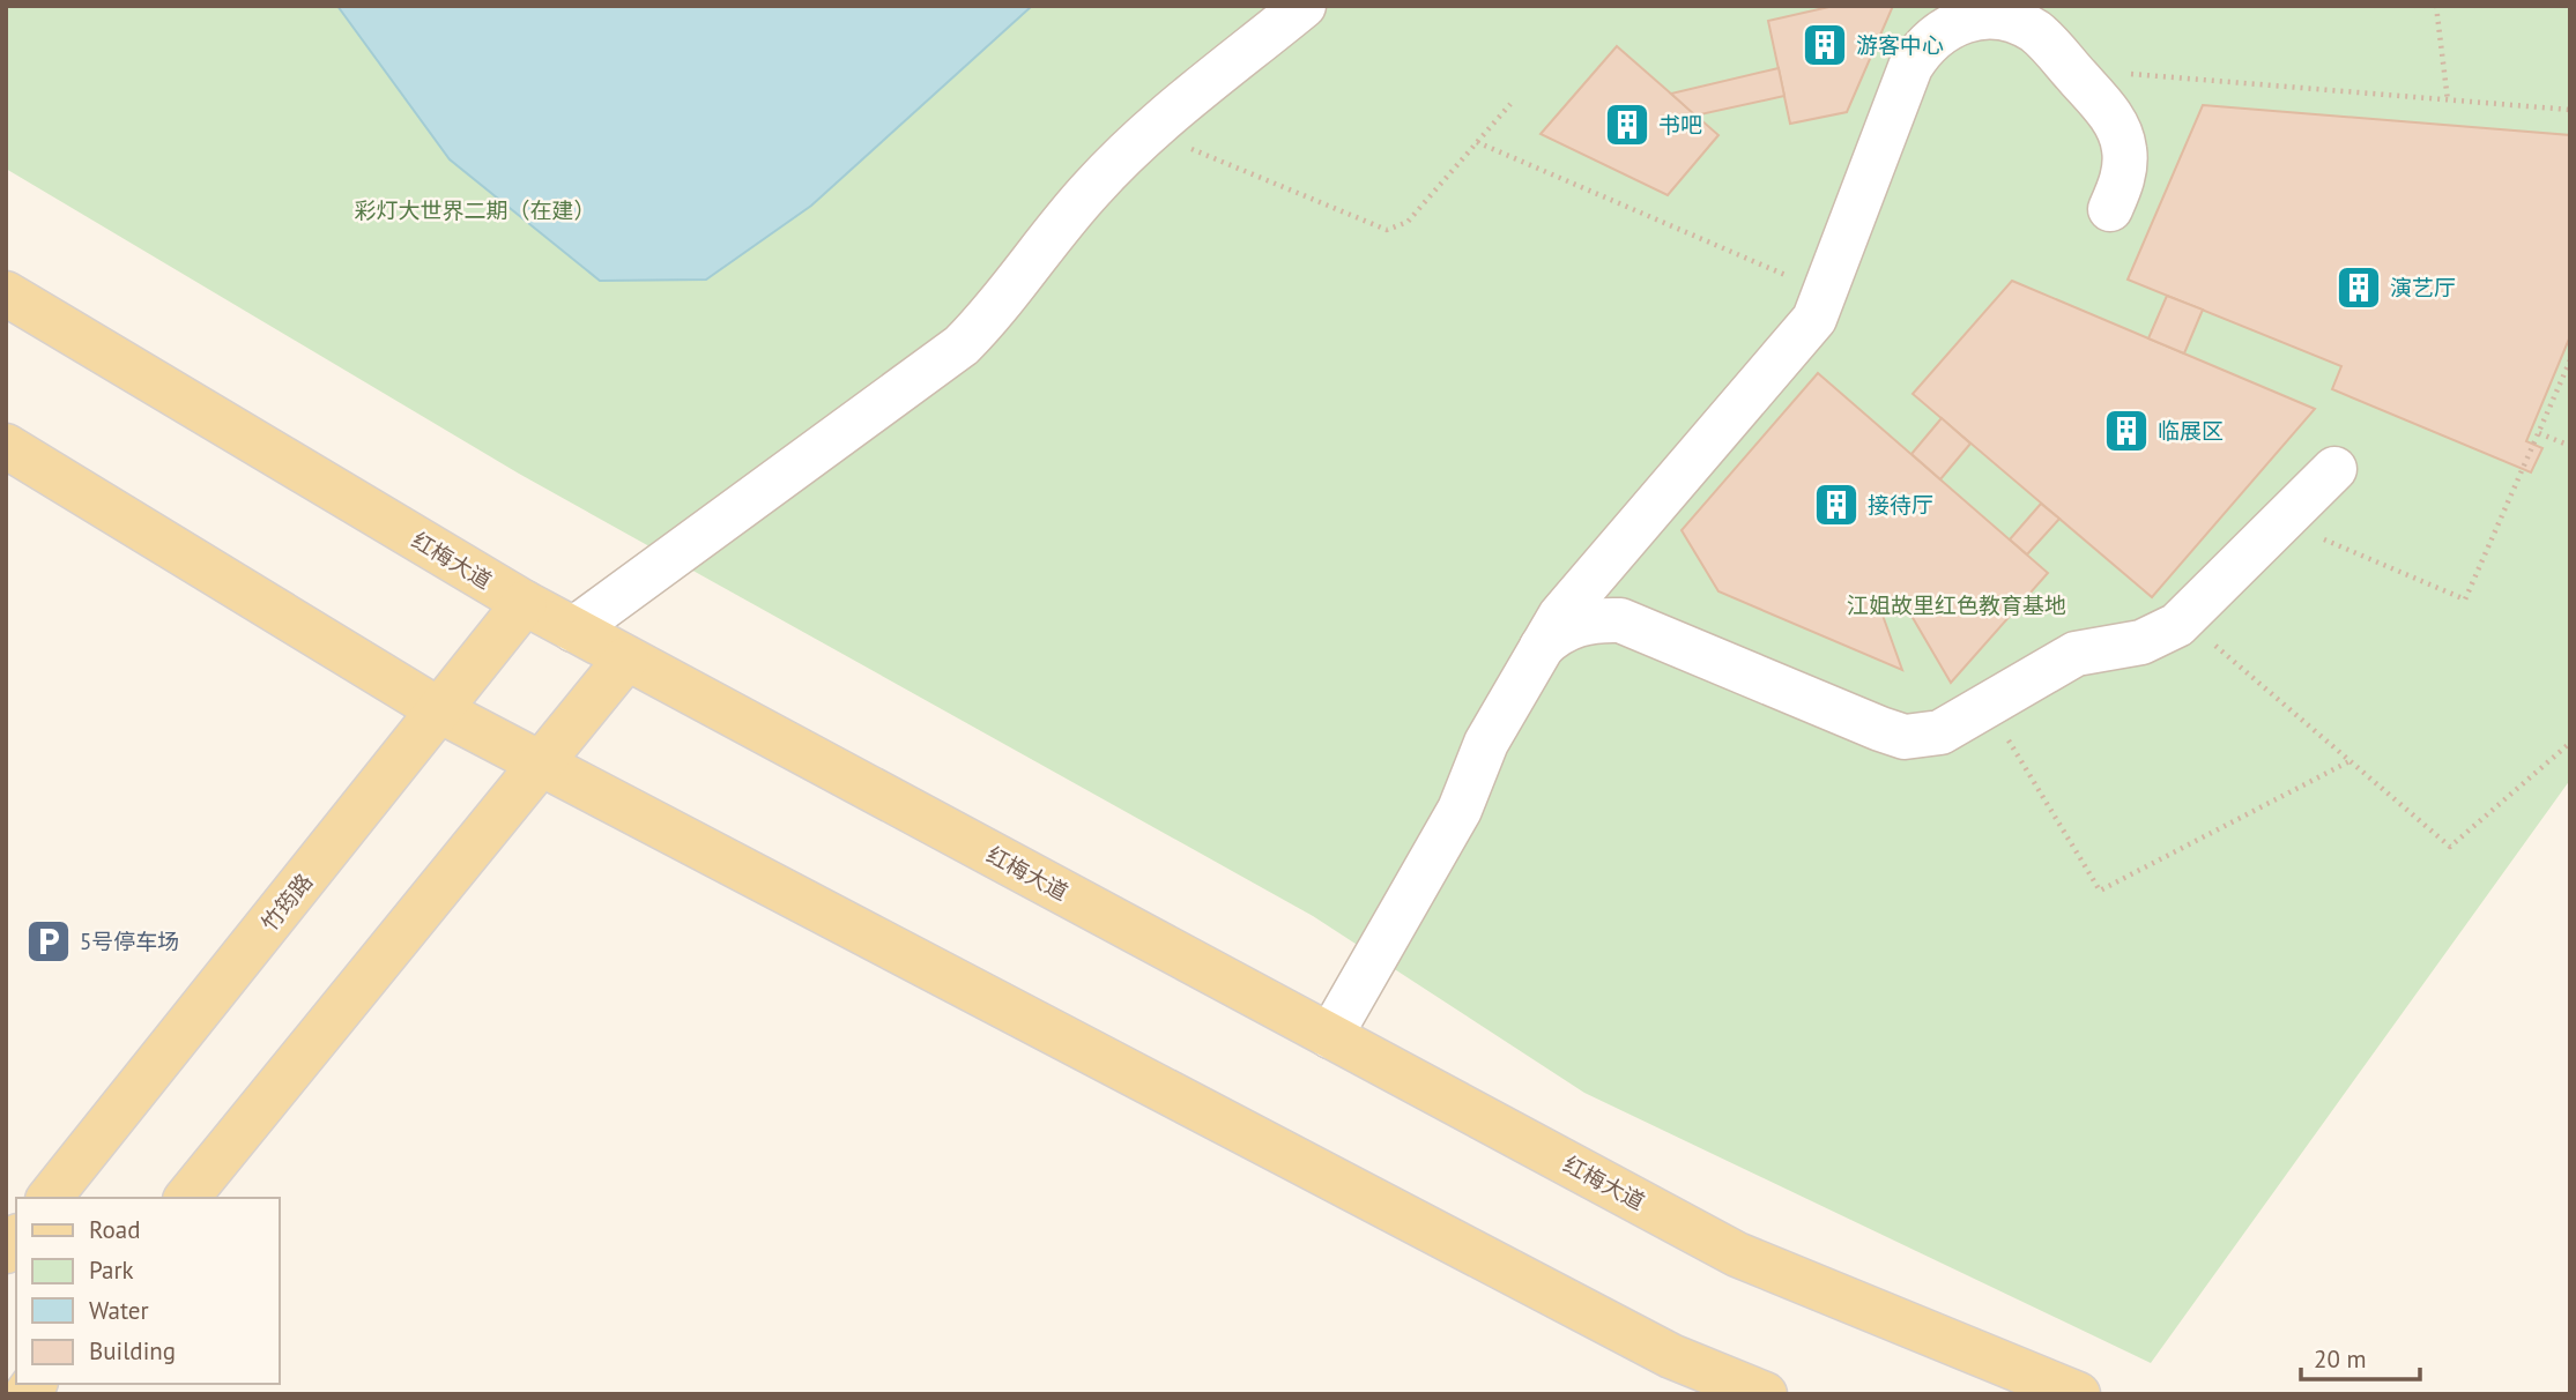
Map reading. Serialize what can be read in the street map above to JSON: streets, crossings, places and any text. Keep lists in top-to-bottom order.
{
  "streets": {
    "main road": ["红梅大道", "竹筠路"]
  },
  "crossings": [
    ["红梅大道", "竹筠路"]
  ],
  "parks": ["彩灯大世界二期（在建）", "江姐故里红色教育基地"],
  "places": {
    "building": [
      "游客中心",
      "书吧",
      "演艺厅",
      "临展区",
      "接待厅"
    ],
    "parking": ["5号停车场"]
  },
  "legend": [
    "Road",
    "Park",
    "Water",
    "Building"
  ],
  "scale_bar": "20 m"
}
